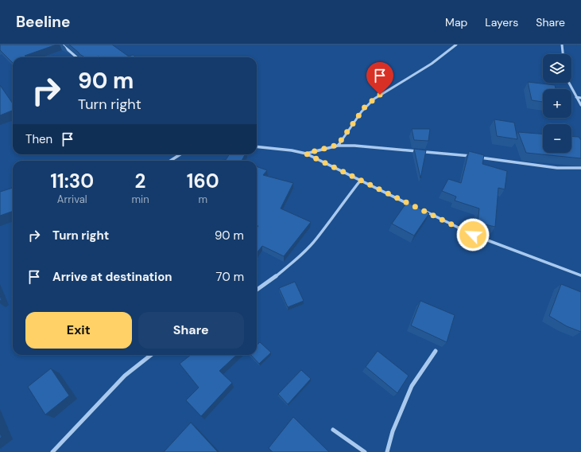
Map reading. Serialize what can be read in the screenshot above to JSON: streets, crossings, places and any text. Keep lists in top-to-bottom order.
{
  "page": {
    "header": "Beeline",
    "nav": ["Map", "Layers", "Share"],
    "map_buttons": ["+", "−"],
    "turn": ["90 m", "Turn right"],
    "then": "Then",
    "eta": [
      "11:30",
      "Arrival",
      "2",
      "min",
      "160",
      "m"
    ],
    "list": [
      {
        "name": "Turn right",
        "value": "90 m"
      },
      {
        "name": "Arrive at destination",
        "value": "70 m"
      }
    ],
    "buttons": ["Exit", "Share"]
  }
}
